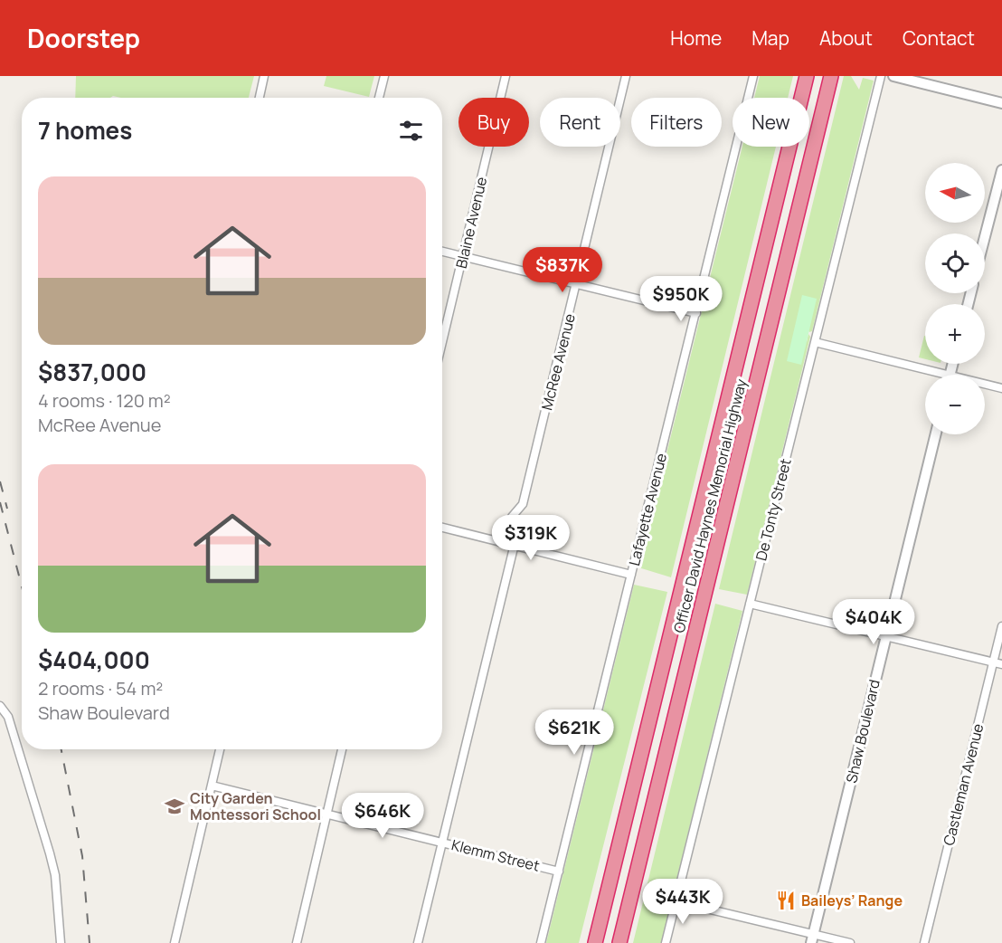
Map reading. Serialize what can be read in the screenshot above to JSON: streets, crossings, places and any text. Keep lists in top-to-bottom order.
{
  "streets": {
    "highway": ["Officer David Haynes Memorial Highway"],
    "street": [
      "Blaine Avenue",
      "McRee Avenue",
      "Lafayette Avenue",
      "De Tonty Street",
      "Shaw Boulevard",
      "Castleman Avenue",
      "Klemm Street"
    ]
  },
  "crossings": [
    ["Lafayette Avenue", "Klemm Street"]
  ],
  "places": {
    "school or university": ["City Garden Montessori School"],
    "restaurant": ["Baileys’ Range"]
  },
  "north": "left",
  "page": {
    "header": "Doorstep",
    "nav": [
      "Home",
      "Map",
      "About",
      "Contact"
    ],
    "chip": [
      "Buy",
      "Rent",
      "Filters",
      "New"
    ],
    "heading": "7 homes",
    "map_buttons": ["+", "−"],
    "list": [
      {
        "name": "$837,000",
        "note": "4 rooms · 120 m² · McRee Avenue"
      },
      {
        "name": "$404,000",
        "note": "2 rooms · 54 m² · Shaw Boulevard"
      }
    ],
    "price": [
      "$837K",
      "$950K",
      "$319K",
      "$404K",
      "$621K",
      "$646K",
      "$443K"
    ]
  }
}
